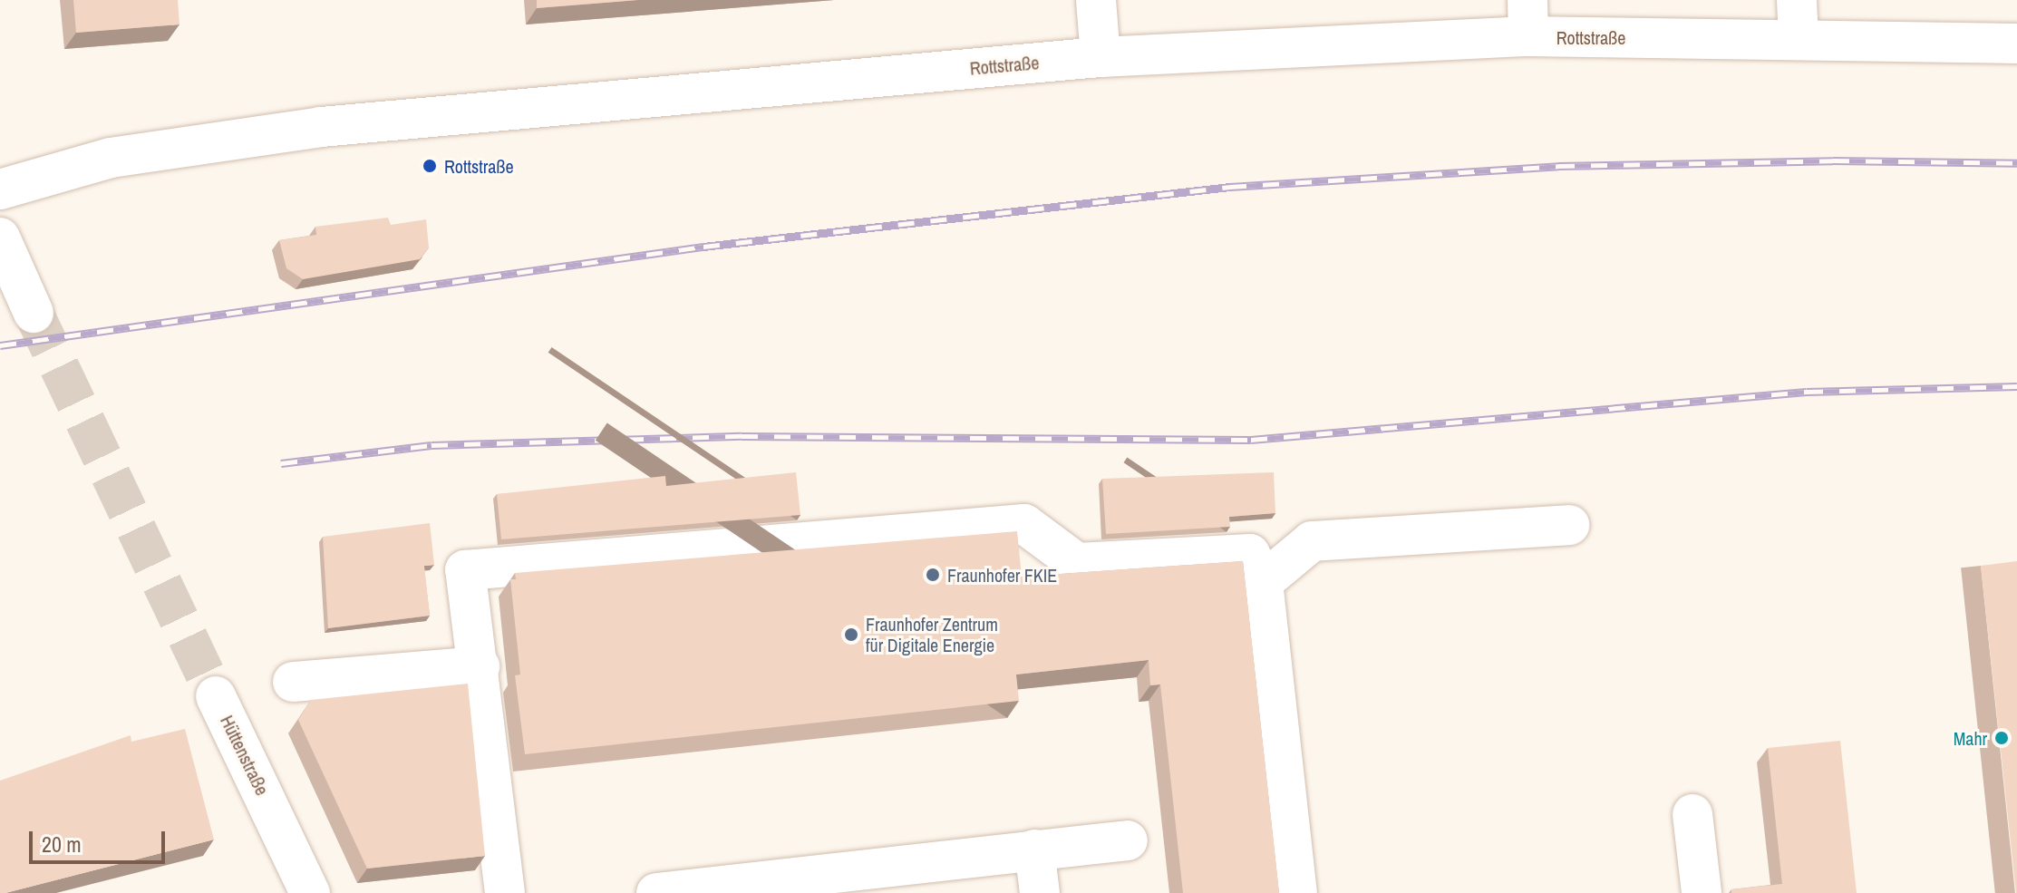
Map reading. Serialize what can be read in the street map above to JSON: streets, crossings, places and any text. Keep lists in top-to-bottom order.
{
  "streets": {
    "street": ["Rottstraße", "Hüttenstraße"]
  },
  "places": [
    "Rottstraße",
    "Fraunhofer FKIE",
    "Fraunhofer Zentrum für Digitale Energie",
    "Mahr"
  ],
  "scale_bar": "20 m"
}
